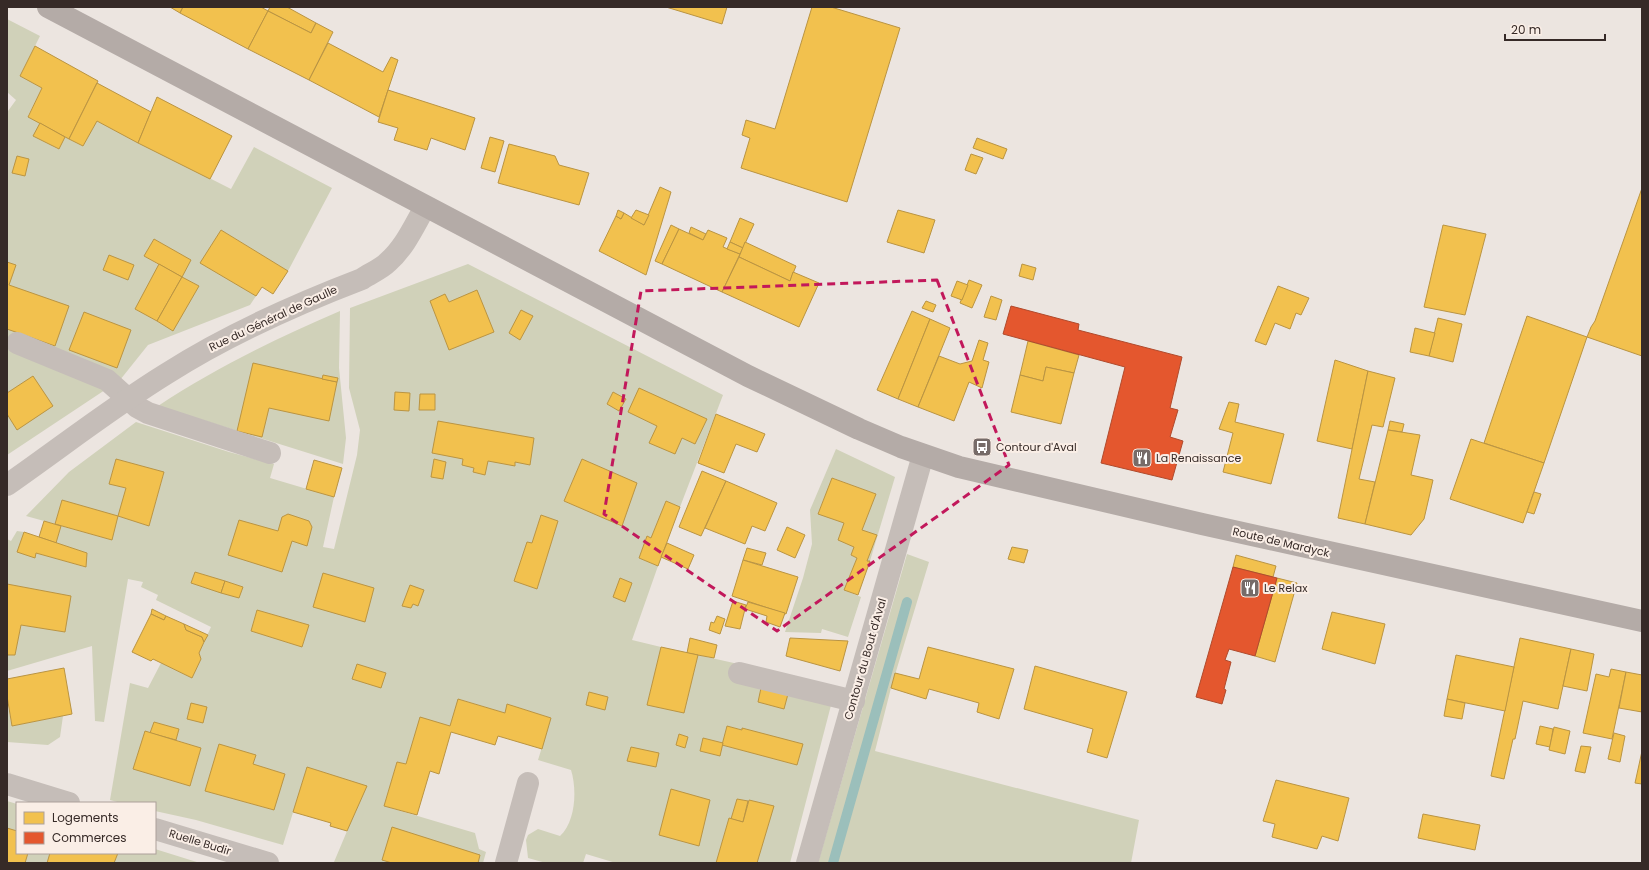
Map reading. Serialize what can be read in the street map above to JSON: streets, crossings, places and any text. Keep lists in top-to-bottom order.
{
  "streets": {
    "main road": ["Route de Mardyck"],
    "street": ["Rue du Général de Gaulle", "Contour du Bout d'Aval", "Ruelle Budir"]
  },
  "crossings": [
    ["Rue du Général de Gaulle", "Route de Mardyck"],
    ["Route de Mardyck", "Contour du Bout d'Aval"]
  ],
  "places": {
    "bus stop": ["Contour d'Aval"],
    "restaurant": ["La Renaissance", "Le Relax"]
  },
  "legend": ["Logements", "Commerces"],
  "scale_bar": "20 m"
}
